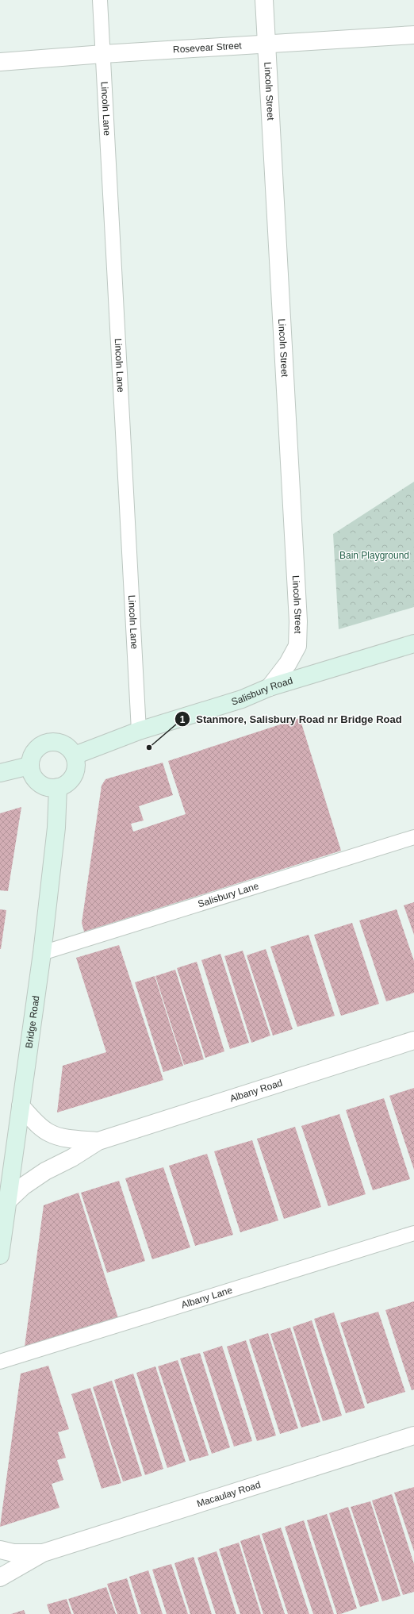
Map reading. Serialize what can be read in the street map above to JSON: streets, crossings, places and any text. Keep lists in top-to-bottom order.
{
  "streets": {
    "main road": ["Salisbury Road", "Bridge Road"],
    "street": [
      "Rosevear Street",
      "Lincoln Street",
      "Albany Road",
      "Macaulay Road"
    ],
    "lane": ["Lincoln Lane", "Salisbury Lane", "Albany Lane"]
  },
  "crossings": [
    ["Rosevear Street", "Lincoln Street"],
    ["Rosevear Street", "Lincoln Lane"],
    ["Lincoln Street", "Salisbury Road"],
    ["Lincoln Lane", "Salisbury Road"],
    ["Salisbury Road", "Bridge Road"],
    ["Salisbury Lane", "Bridge Road"],
    ["Bridge Road", "Albany Road"]
  ],
  "parks": ["Bain Playground"],
  "places": ["Stanmore, Salisbury Road nr Bridge Road"]
}
